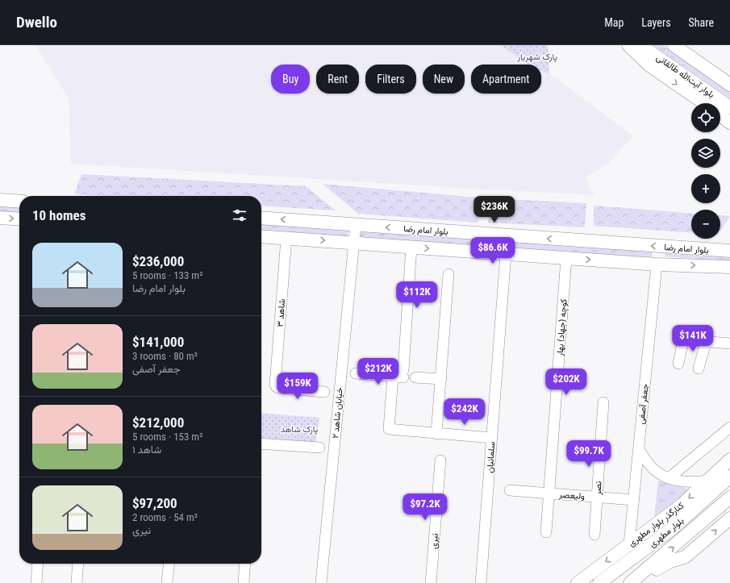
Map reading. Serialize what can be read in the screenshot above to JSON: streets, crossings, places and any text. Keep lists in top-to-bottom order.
{
  "streets": {
    "main road": [
      "بلوار آیت‌الله طالقانی",
      "بلوار امام رضا",
      "کنارگذر بلوار مطهری",
      "بلوار مطهری"
    ],
    "street": [
      "شاهد ۳",
      "کوچه (جهاد) بهار",
      "جعفر آصفی",
      "خیابان شاهد ۲",
      "سلمانیان",
      "نصر",
      "ولیعصر",
      "نیری"
    ]
  },
  "crossings": [
    ["بلوار امام رضا", "شاهد ۳"],
    ["بلوار امام رضا", "کوچه (جهاد) بهار"],
    ["بلوار امام رضا", "جعفر آصفی"],
    ["بلوار امام رضا", "خیابان شاهد ۲"],
    ["بلوار امام رضا", "سلمانیان"],
    ["کوچه (جهاد) بهار", "ولیعصر"],
    ["جعفر آصفی", "ولیعصر"],
    ["جعفر آصفی", "کنارگذر بلوار مطهری"],
    ["نصر", "ولیعصر"]
  ],
  "parks": ["پارک شهریار", "پارک شاهد"],
  "page": {
    "header": "Dwello",
    "nav": ["Map", "Layers", "Share"],
    "chip": [
      "Buy",
      "Rent",
      "Filters",
      "New",
      "Apartment"
    ],
    "map_buttons": ["+", "−"],
    "price": [
      "$236K",
      "$86.6K",
      "$112K",
      "$141K",
      "$212K",
      "$202K",
      "$159K",
      "$242K",
      "$99.7K",
      "$97.2K"
    ],
    "heading": "10 homes",
    "list": [
      {
        "name": "$236,000",
        "note": "5 rooms · 133 m² · بلوار امام رضا"
      },
      {
        "name": "$141,000",
        "note": "3 rooms · 80 m² · جعفر آصفی"
      },
      {
        "name": "$212,000",
        "note": "5 rooms · 153 m² · شاهد ۱"
      },
      {
        "name": "$97,200",
        "note": "2 rooms · 54 m² · نیری"
      }
    ]
  }
}
